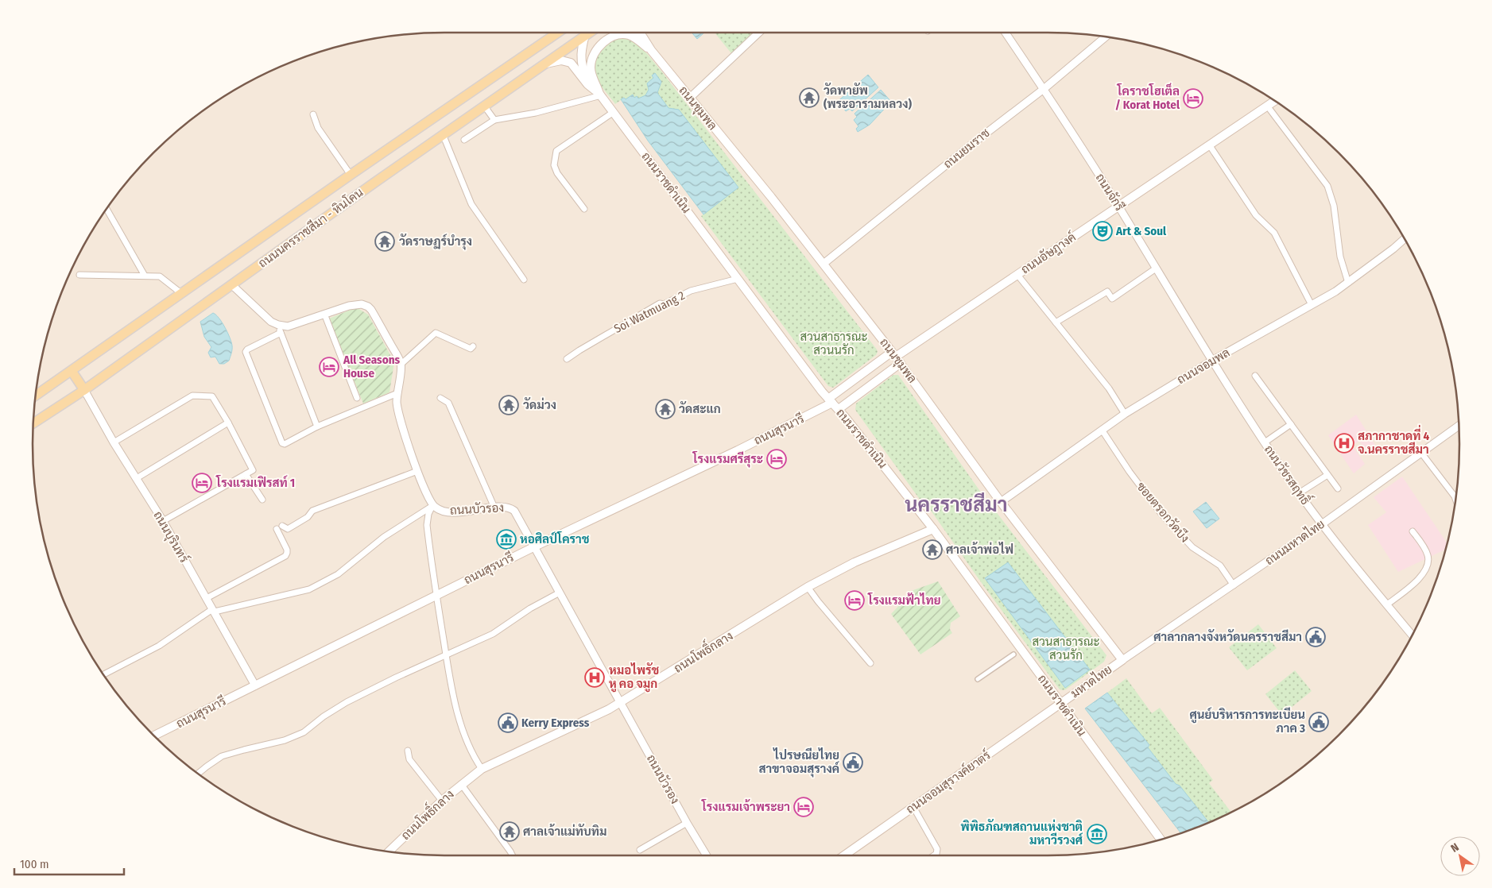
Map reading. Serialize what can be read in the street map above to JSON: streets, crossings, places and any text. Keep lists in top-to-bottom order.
{
  "streets": {
    "main road": [
      "ถนนชุมพล",
      "ถนนราชดำเนิน",
      "ถนนนครราชสีมา - หินโคน",
      "ถนนอัษฎางค์",
      "ถนนสุรนารี",
      "ถนนโพธิ์กลาง",
      "มหาดไทย",
      "ถนนจอมสุรางค์ยาตร์"
    ],
    "street": [
      "ถนนยมราช",
      "ถนนจักรี",
      "Soi Watmuang 2",
      "ถนนจอมพล",
      "ถนนวัชรสฤทธิ์",
      "ถนนบัวรอง",
      "ซอยตรอกวัดบึง",
      "ถนนบุรินทร์",
      "ถนนมหาดไทย"
    ]
  },
  "crossings": [
    ["ถนนชุมพล", "ถนนยมราช"],
    ["ถนนชุมพล", "ถนนอัษฎางค์"],
    ["ถนนชุมพล", "ถนนจอมพล"],
    ["ถนนชุมพล", "ถนนสุรนารี"],
    ["ถนนชุมพล", "ถนนมหาดไทย"],
    ["ถนนชุมพล", "มหาดไทย"],
    ["ถนนยมราช", "ถนนจักรี"],
    ["ถนนราชดำเนิน", "ถนนนครราชสีมา - หินโคน"],
    ["ถนนราชดำเนิน", "Soi Watmuang 2"],
    ["ถนนราชดำเนิน", "ถนนสุรนารี"],
    ["ถนนราชดำเนิน", "ถนนโพธิ์กลาง"],
    ["ถนนราชดำเนิน", "มหาดไทย"],
    ["ถนนราชดำเนิน", "ถนนจอมสุรางค์ยาตร์"],
    ["ถนนจักรี", "ถนนอัษฎางค์"],
    ["ถนนจักรี", "ถนนจอมพล"],
    ["ถนนจักรี", "ถนนวัชรสฤทธิ์"],
    ["ถนนนครราชสีมา - หินโคน", "ถนนบุรินทร์"],
    ["ถนนอัษฎางค์", "ถนนสุรนารี"],
    ["ถนนจอมพล", "ถนนวัชรสฤทธิ์"],
    ["ถนนจอมพล", "ซอยตรอกวัดบึง"],
    ["ถนนสุรนารี", "ถนนบัวรอง"],
    ["ถนนสุรนารี", "ถนนบุรินทร์"],
    ["ถนนวัชรสฤทธิ์", "ถนนมหาดไทย"],
    ["ถนนบัวรอง", "ถนนโพธิ์กลาง"],
    ["ซอยตรอกวัดบึง", "ถนนมหาดไทย"],
    ["ถนนมหาดไทย", "มหาดไทย"],
    ["มหาดไทย", "ถนนจอมสุรางค์ยาตร์"]
  ],
  "districts": ["นครราชสีมา"],
  "parks": ["สวนสาธารณะ สวนนรัก", "สวนสาธารณะ สวนรัก"],
  "places": {
    "temple": [
      "วัดพายัพ (พระอารามหลวง)",
      "วัดราษฏร์บำรุง",
      "วัดม่วง",
      "วัดสะแก",
      "ศาลเจ้าพ่อไฟ",
      "ศาลเจ้าแม่ทับทิม"
    ],
    "hotel": [
      "โคราชโฮเต็ล / Korat Hotel",
      "All Seasons House",
      "โรงแรมศรีสุระ",
      "โรงแรมเฟิรสท์ 1",
      "โรงแรมฟ้าไทย",
      "โรงแรมเจ้าพระยา"
    ],
    "theatre": ["Art & Soul"],
    "hospital": ["สภากาชาดที่ 4 จ.นครราชสีมา", "หมอไพรัช หู คอ จมูก"],
    "museum": ["หอศิลป์โคราช", "พิพิธภัณฑสถานแห่งชาติ มหาวีรวงศ์"],
    "public building": [
      "ศาลากลางจังหวัดนครราชสีมา",
      "ศูนย์บริหารการทะเบียน ภาค 3",
      "Kerry Express",
      "ไปรษณียไทย สาขาจอมสุรางค์"
    ]
  },
  "scale_bar": "100 m",
  "north": "top left"
}
